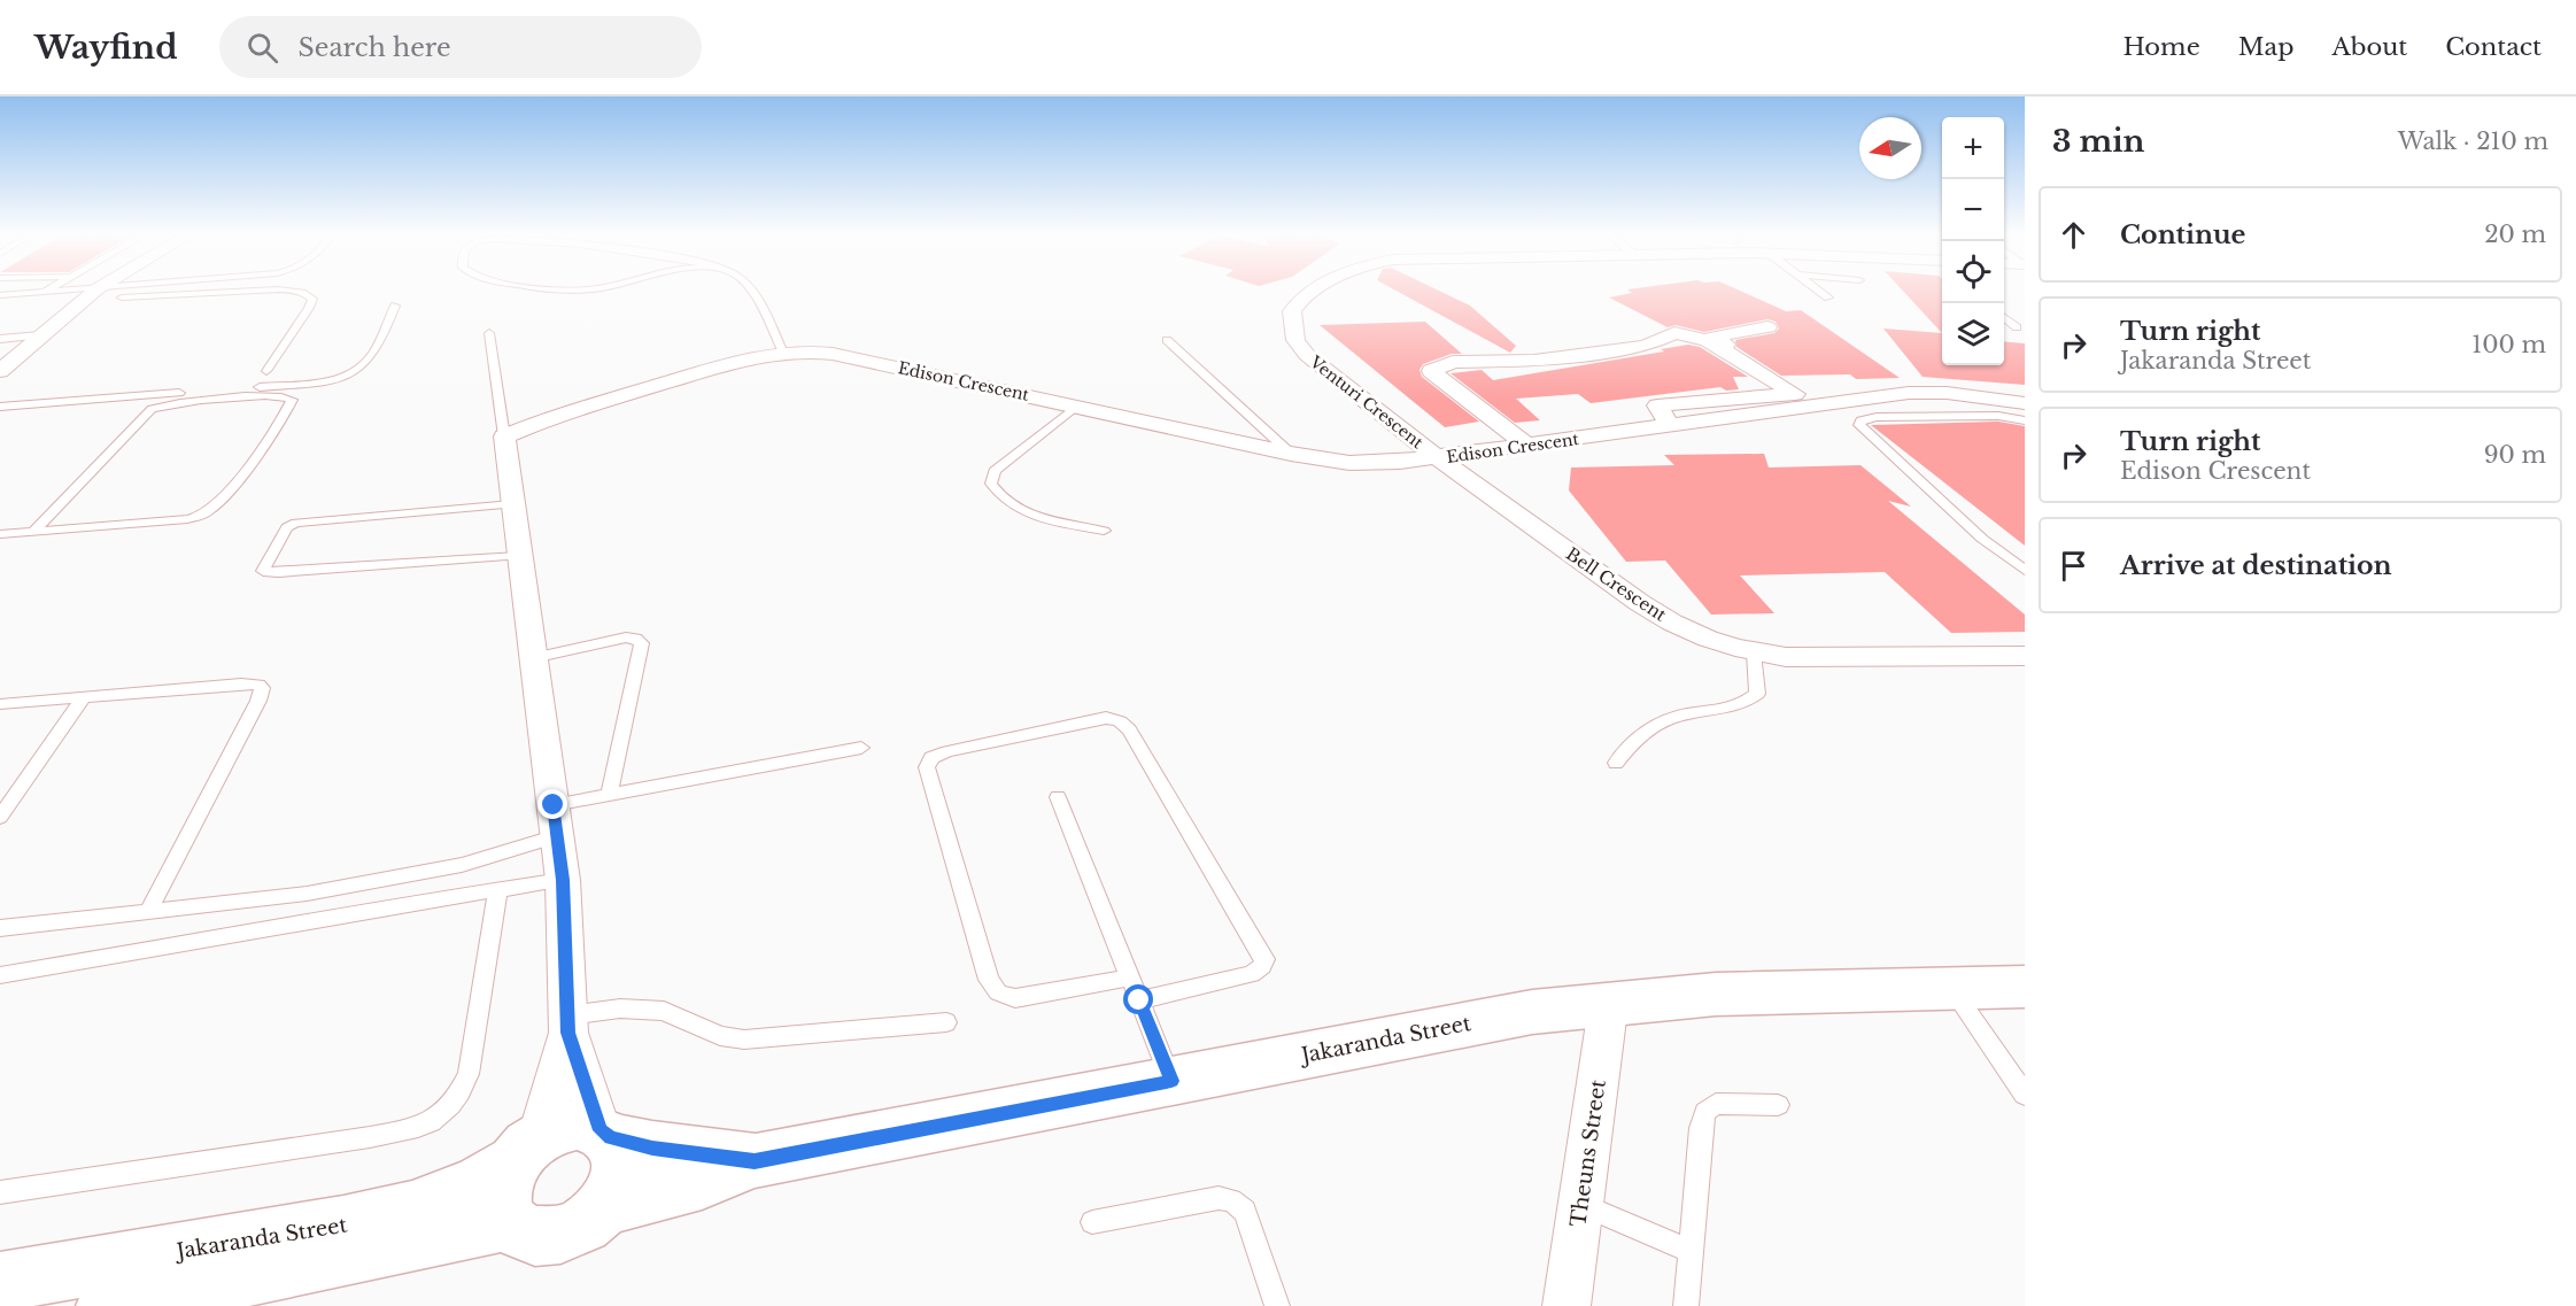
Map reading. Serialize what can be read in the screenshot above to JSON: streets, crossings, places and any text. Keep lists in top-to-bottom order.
{
  "streets": {
    "street": [
      "Edison Crescent",
      "Venturi Crescent",
      "Bell Crescent",
      "Jakaranda Street",
      "Theuns Street"
    ]
  },
  "crossings": [
    ["Edison Crescent", "Venturi Crescent"],
    ["Edison Crescent", "Bell Crescent"],
    ["Venturi Crescent", "Bell Crescent"],
    ["Jakaranda Street", "Theuns Street"]
  ],
  "north": "left",
  "page": {
    "header": "Wayfind",
    "search": "Search here",
    "nav": [
      "Home",
      "Map",
      "About",
      "Contact"
    ],
    "heading": ["3 min", "Walk · 210 m"],
    "map_buttons": ["+", "−"],
    "list": [
      ["Continue", "20 m"],
      ["Turn right", "Jakaranda Street", "100 m"],
      ["Turn right", "Edison Crescent", "90 m"],
      "Arrive at destination"
    ]
  }
}
